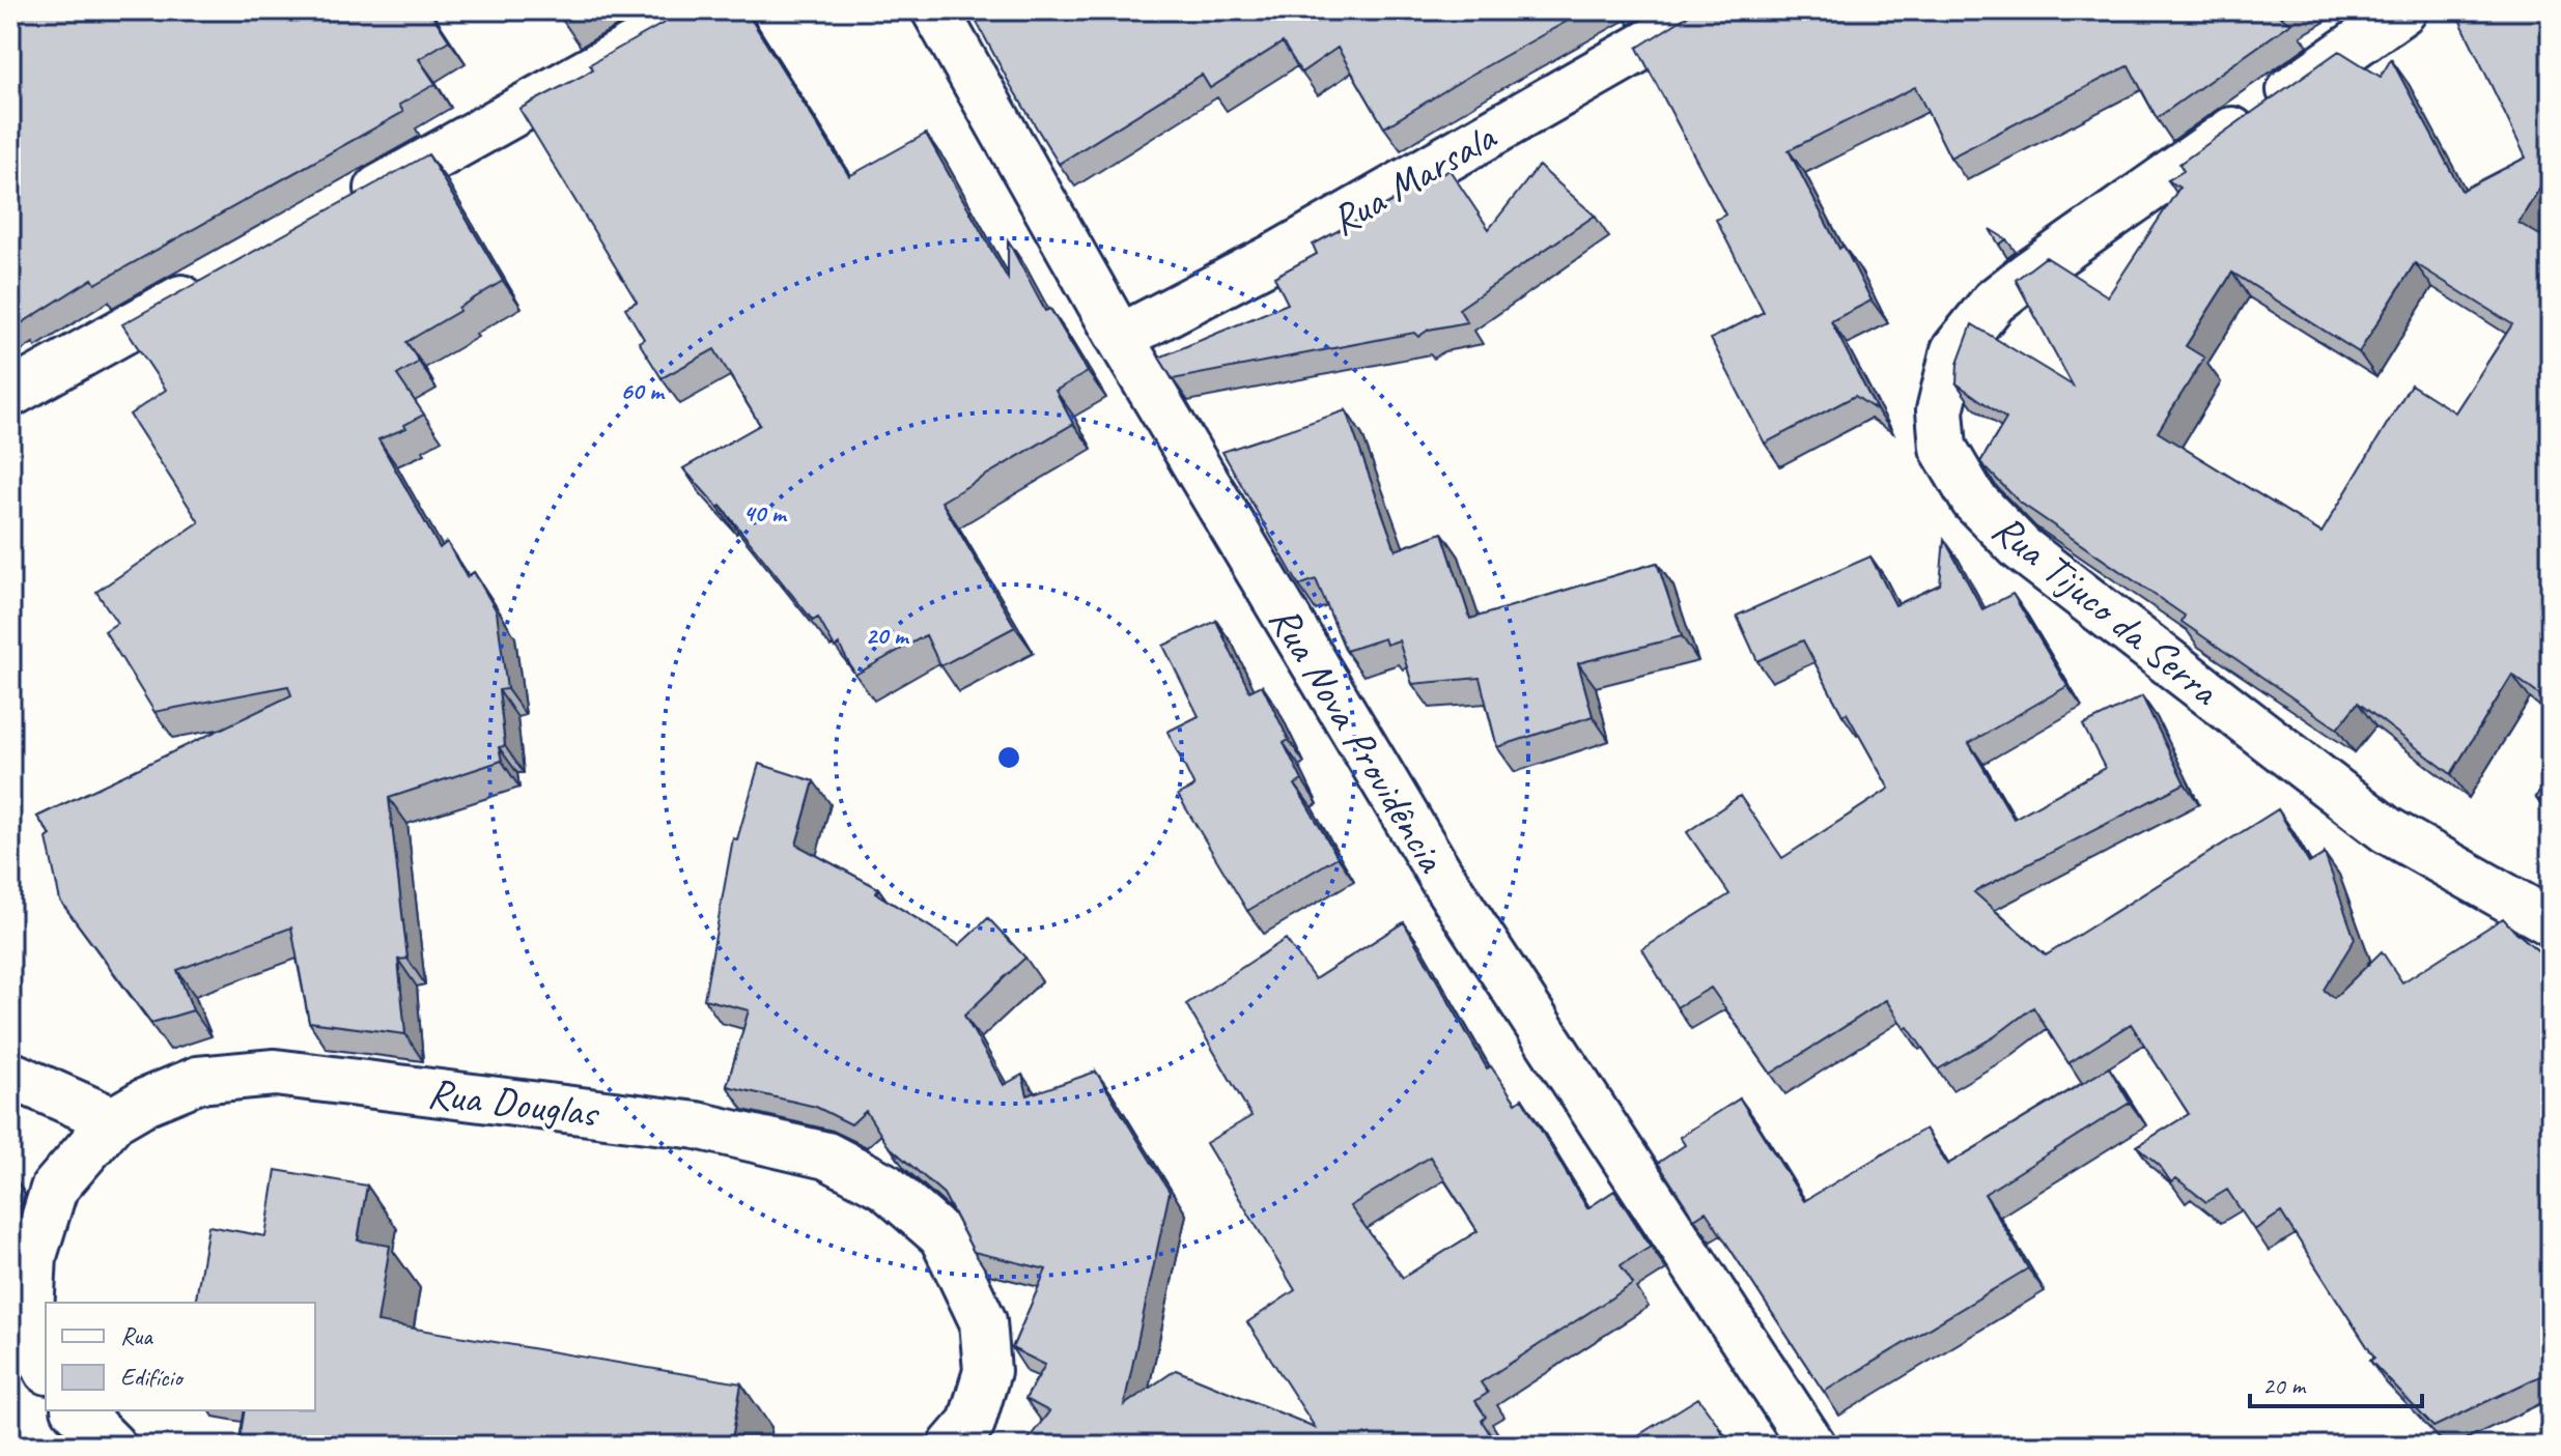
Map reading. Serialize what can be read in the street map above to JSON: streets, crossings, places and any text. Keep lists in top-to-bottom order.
{
  "streets": {
    "street": [
      "Rua Marsala",
      "Rua Tijuco da Serra",
      "Rua Nova Providência",
      "Rua Douglas"
    ]
  },
  "crossings": [
    ["Rua Marsala", "Rua Nova Providência"]
  ],
  "legend": ["Rua", "Edifício"],
  "scale_bar": "20 m",
  "rings": ["60 m", "40 m", "20 m"]
}
